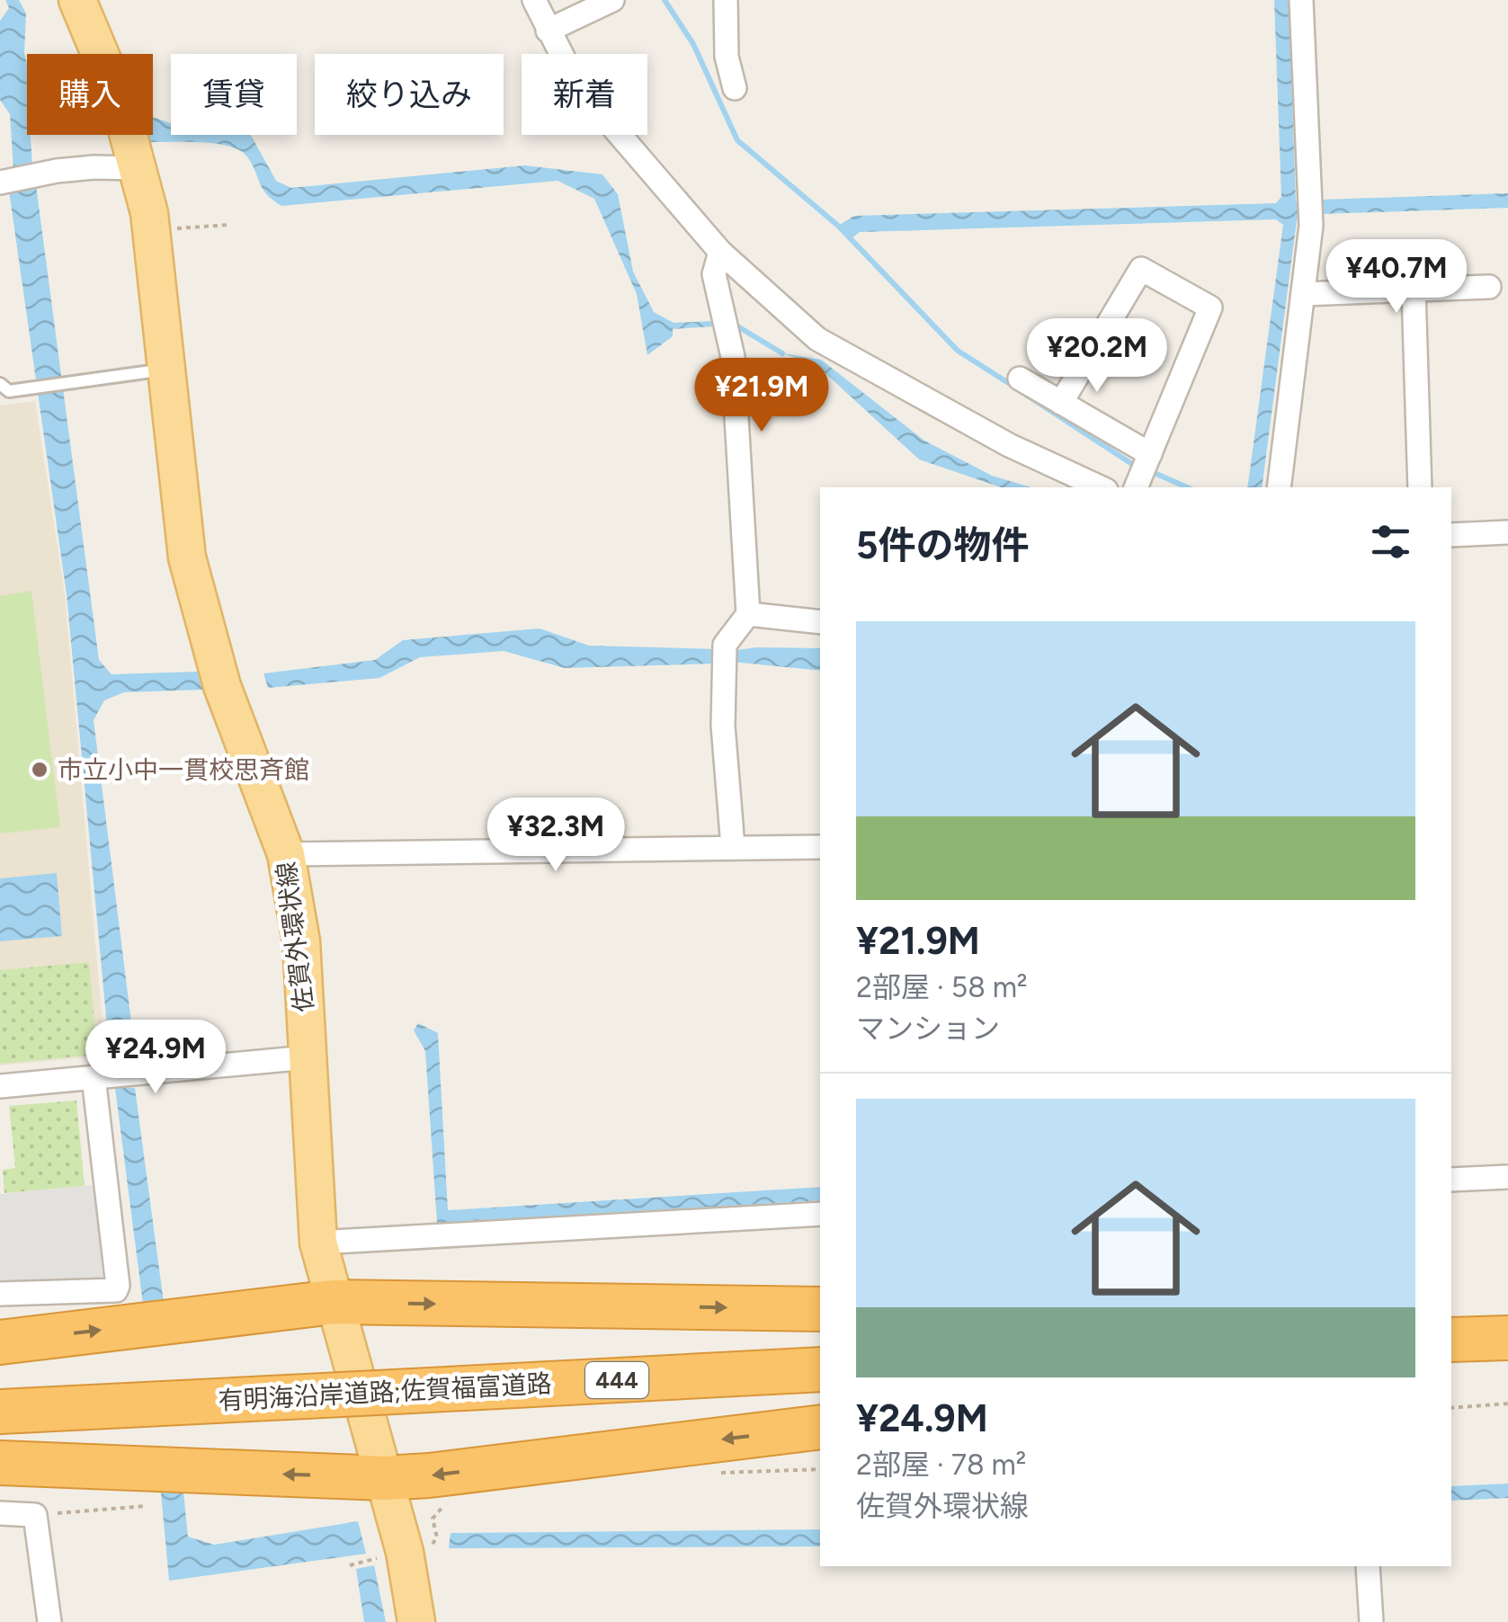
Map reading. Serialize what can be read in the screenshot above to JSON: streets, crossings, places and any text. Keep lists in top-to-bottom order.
{
  "streets": {
    "highway": ["444", "有明海沿岸道路;佐賀福富道路"],
    "main road": ["佐賀外環状線"]
  },
  "places": ["市立小中一貫校思斉館"],
  "page": {
    "chip": [
      "購入",
      "賃貸",
      "絞り込み",
      "新着"
    ],
    "price": [
      "¥40.7M",
      "¥20.2M",
      "¥21.9M",
      "¥32.3M",
      "¥24.9M"
    ],
    "heading": "5件の物件",
    "list": [
      {
        "name": "¥21.9M",
        "note": "2部屋 · 58 m² · マンション"
      },
      {
        "name": "¥24.9M",
        "note": "2部屋 · 78 m² · 佐賀外環状線"
      }
    ]
  }
}
